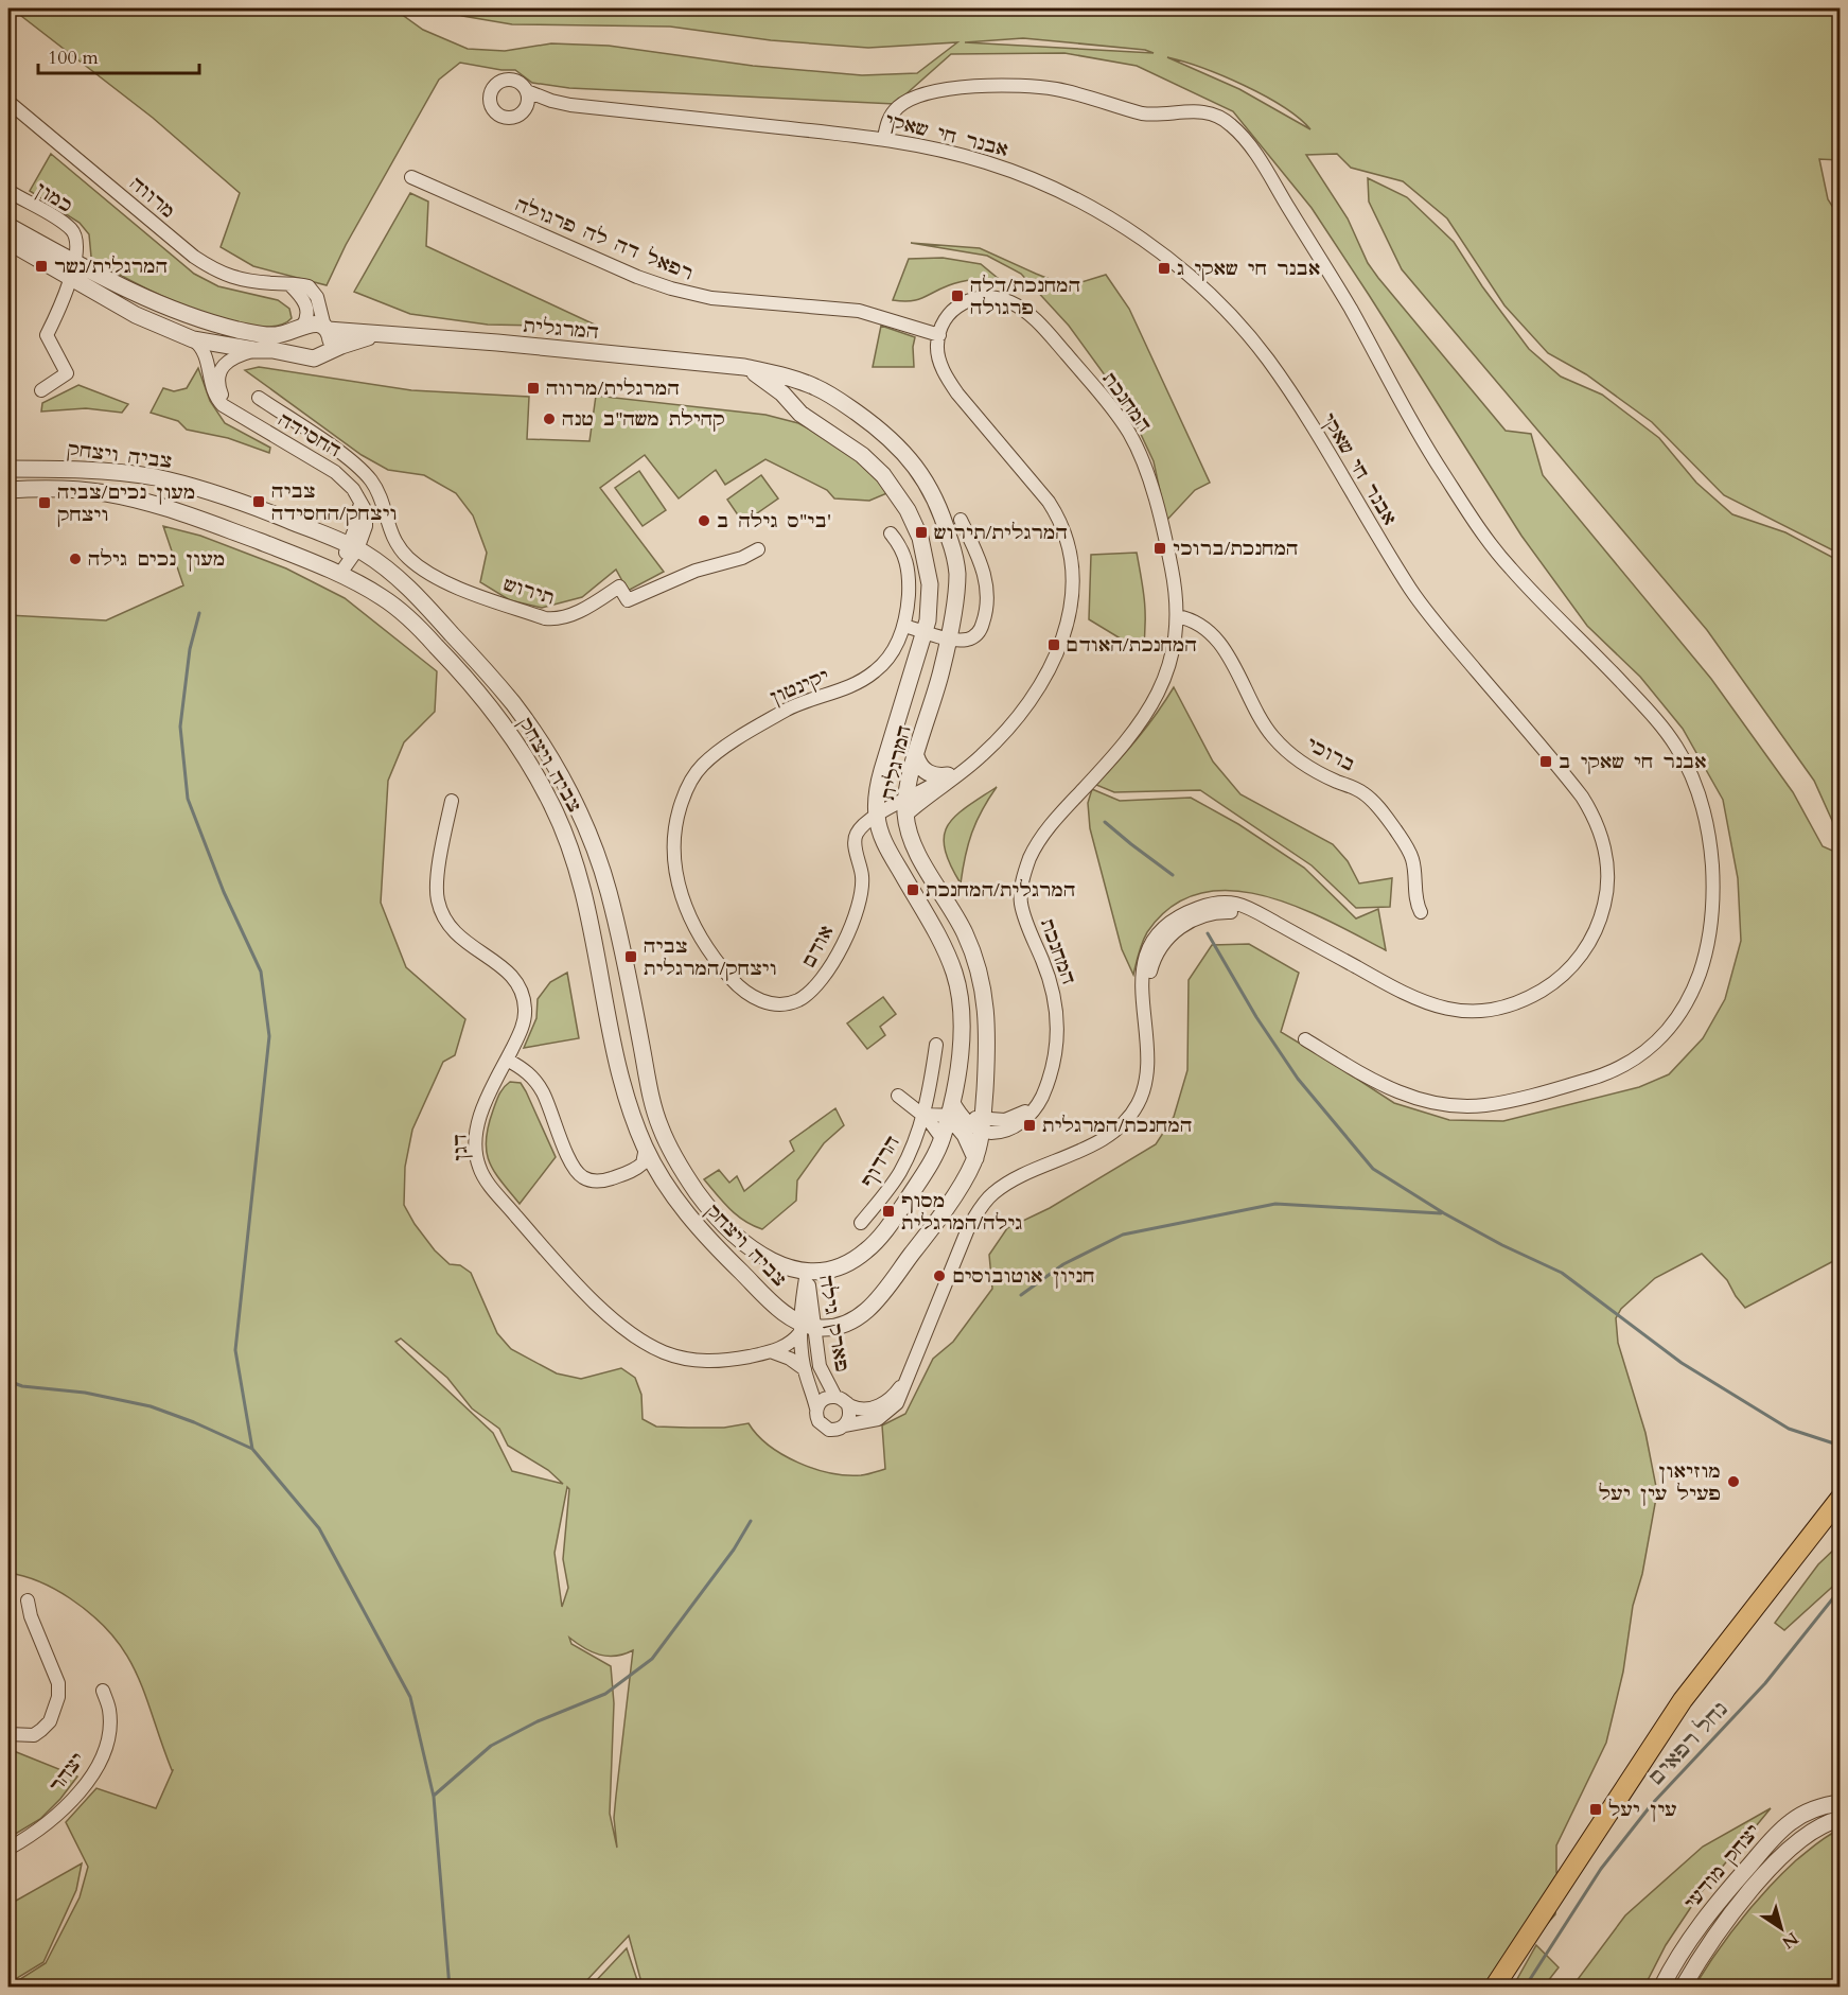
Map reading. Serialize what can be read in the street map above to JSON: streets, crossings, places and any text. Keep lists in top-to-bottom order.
{
  "streets": {
    "street": [
      "אבנר חי שאקי",
      "כמון",
      "מרווה",
      "רפאל דה לה פרגולה",
      "המרגלית",
      "המחנכת",
      "החסידה",
      "צביה ויצחק",
      "תירוש",
      "יקינטון",
      "ברוכי",
      "אודם",
      "דגן",
      "הרדוף",
      "פארק גילה",
      "יצהר",
      "יצחק מודעי"
    ]
  },
  "crossings": [
    ["אבנר חי שאקי", "פארק גילה"],
    ["מרווה", "המרגלית"],
    ["רפאל דה לה פרגולה", "המחנכת"],
    ["המרגלית", "המחנכת"],
    ["המרגלית", "צביה ויצחק"],
    ["המרגלית", "דגן"],
    ["המרגלית", "פארק גילה"],
    ["המחנכת", "ברוכי"],
    ["החסידה", "צביה ויצחק"],
    ["צביה ויצחק", "דגן"],
    ["צביה ויצחק", "פארק גילה"],
    ["יקינטון", "אודם"],
    ["דגן", "פארק גילה"]
  ],
  "water": ["נחל רפאים"],
  "places": {
    "transit": [
      "המרגלית/נשר",
      "אבנר חי שאקי ג",
      "המחנכת/דלה פרגולה",
      "המרגלית/מרווה",
      "צביה ויצחק/החסידה",
      "מעון נכים/צביה ויצחק",
      "המרגלית/תירוש",
      "המחנכת/ברוכי",
      "המחנכת/האודם",
      "אבנר חי שאקי ב",
      "המרגלית/המחנכת",
      "צביה ויצחק/המרגלית",
      "המחנכת/המרגלית",
      "מסוף גילה/המרגלית",
      "עין יעל"
    ],
    "other": [
      "קהילת משה\"ב טנה",
      "בי\"ס גילה ב'",
      "מעון נכים גילה",
      "חניון אוטובוסים",
      "מוזיאון פעיל עין יעל"
    ]
  },
  "scale_bar": "100 m",
  "north": "bottom right"
}
